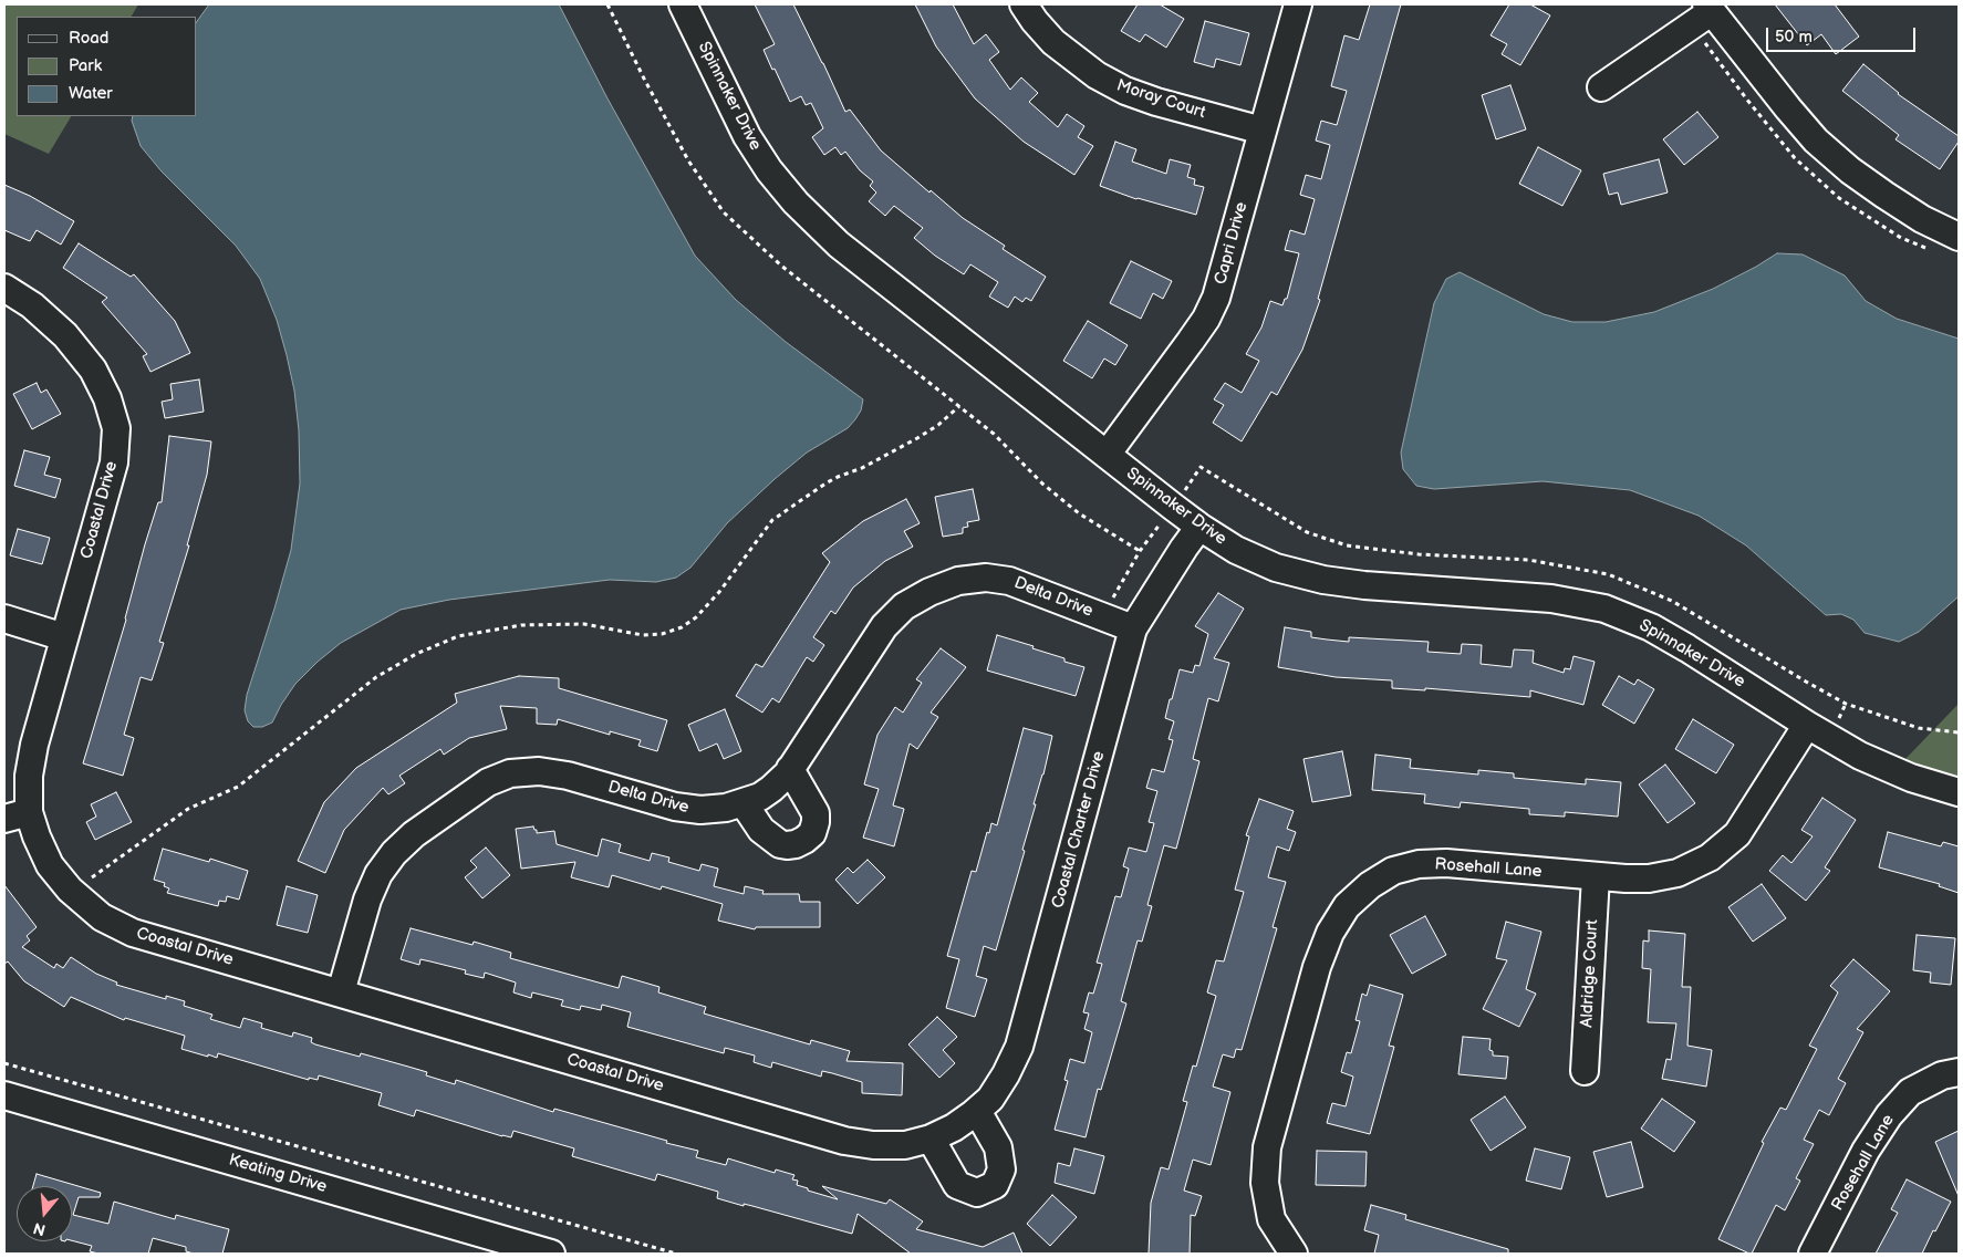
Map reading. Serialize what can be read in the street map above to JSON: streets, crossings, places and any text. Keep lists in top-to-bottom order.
{
  "streets": {
    "street": [
      "Spinnaker Drive",
      "Moray Court",
      "Capri Drive",
      "Coastal Drive",
      "Delta Drive",
      "Coastal Charter Drive",
      "Rosehall Lane",
      "Aldridge Court",
      "Keating Drive"
    ]
  },
  "crossings": [
    ["Spinnaker Drive", "Capri Drive"],
    ["Spinnaker Drive", "Coastal Charter Drive"],
    ["Spinnaker Drive", "Rosehall Lane"],
    ["Moray Court", "Capri Drive"],
    ["Coastal Drive", "Delta Drive"],
    ["Coastal Drive", "Coastal Charter Drive"],
    ["Delta Drive", "Coastal Charter Drive"],
    ["Rosehall Lane", "Aldridge Court"]
  ],
  "legend": ["Road", "Park", "Water"],
  "scale_bar": "50 m",
  "north": "bottom"
}
